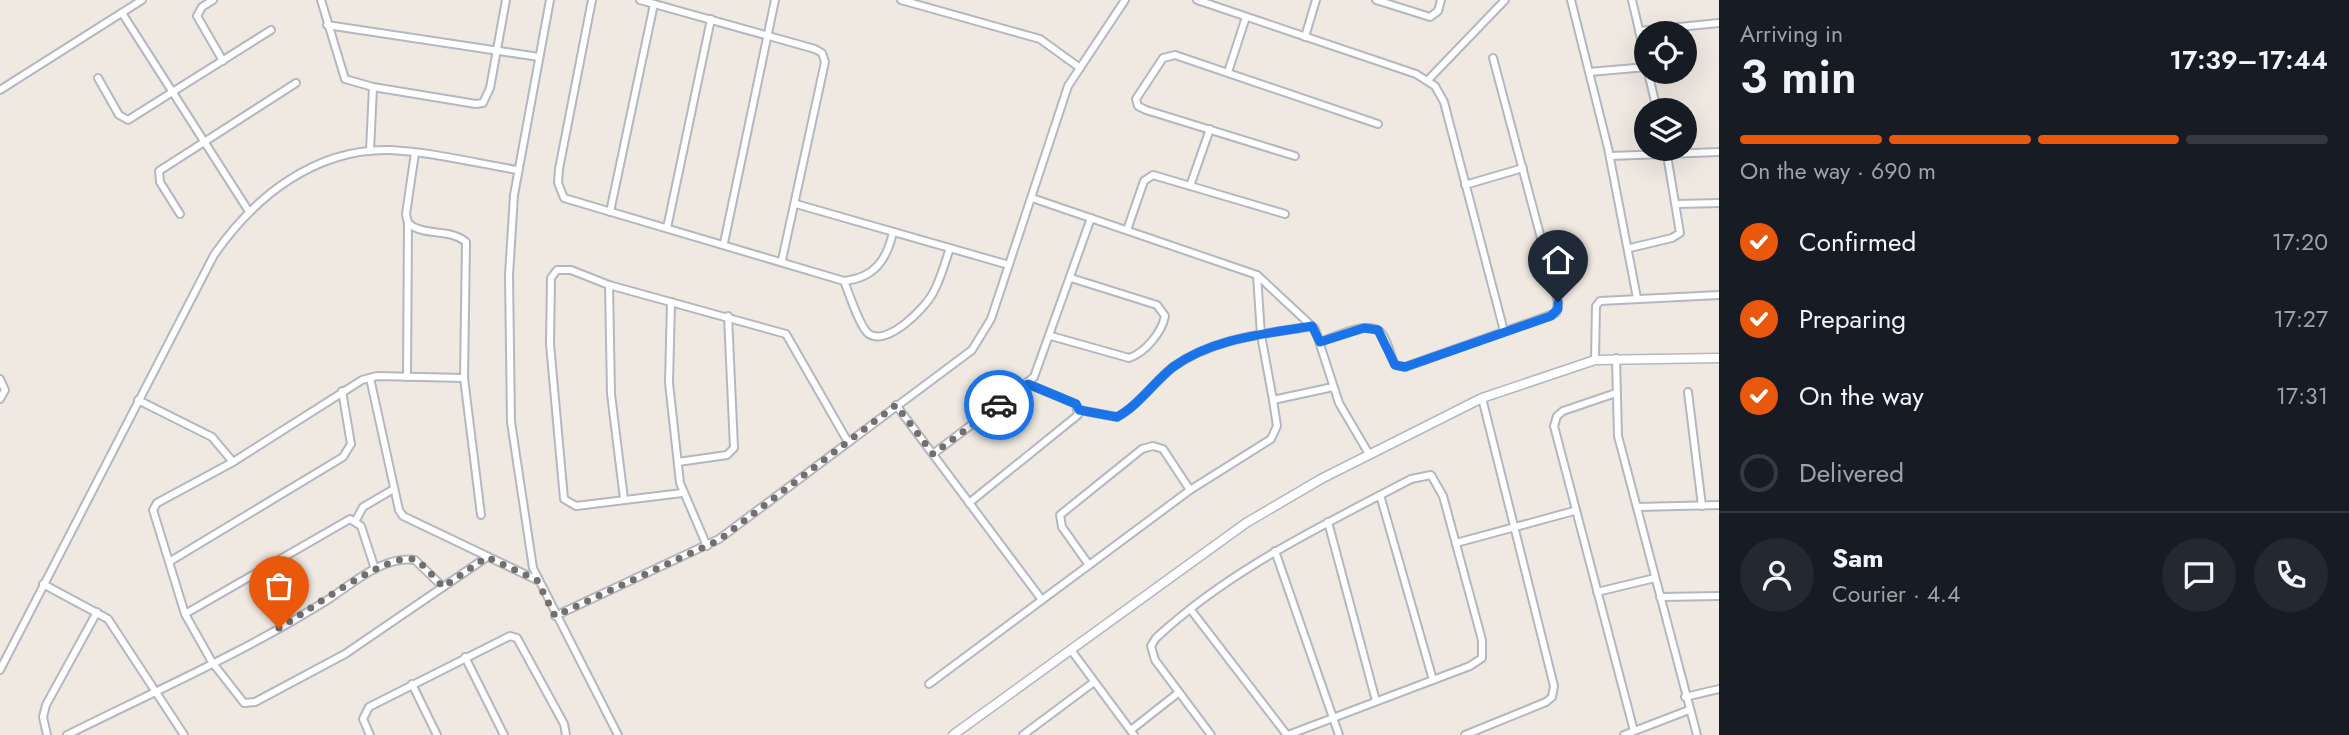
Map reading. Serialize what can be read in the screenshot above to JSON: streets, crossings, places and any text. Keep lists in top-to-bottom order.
{
  "page": {
    "heading": ["3 min", "Arriving in", "17:39–17:44"],
    "panel": ["Sam", "Courier · 4.4"],
    "bar": "On the way · 690 m",
    "list": [
      ["Confirmed", "17:20"],
      ["Preparing", "17:27"],
      ["On the way", "17:31"],
      "Delivered"
    ]
  }
}
